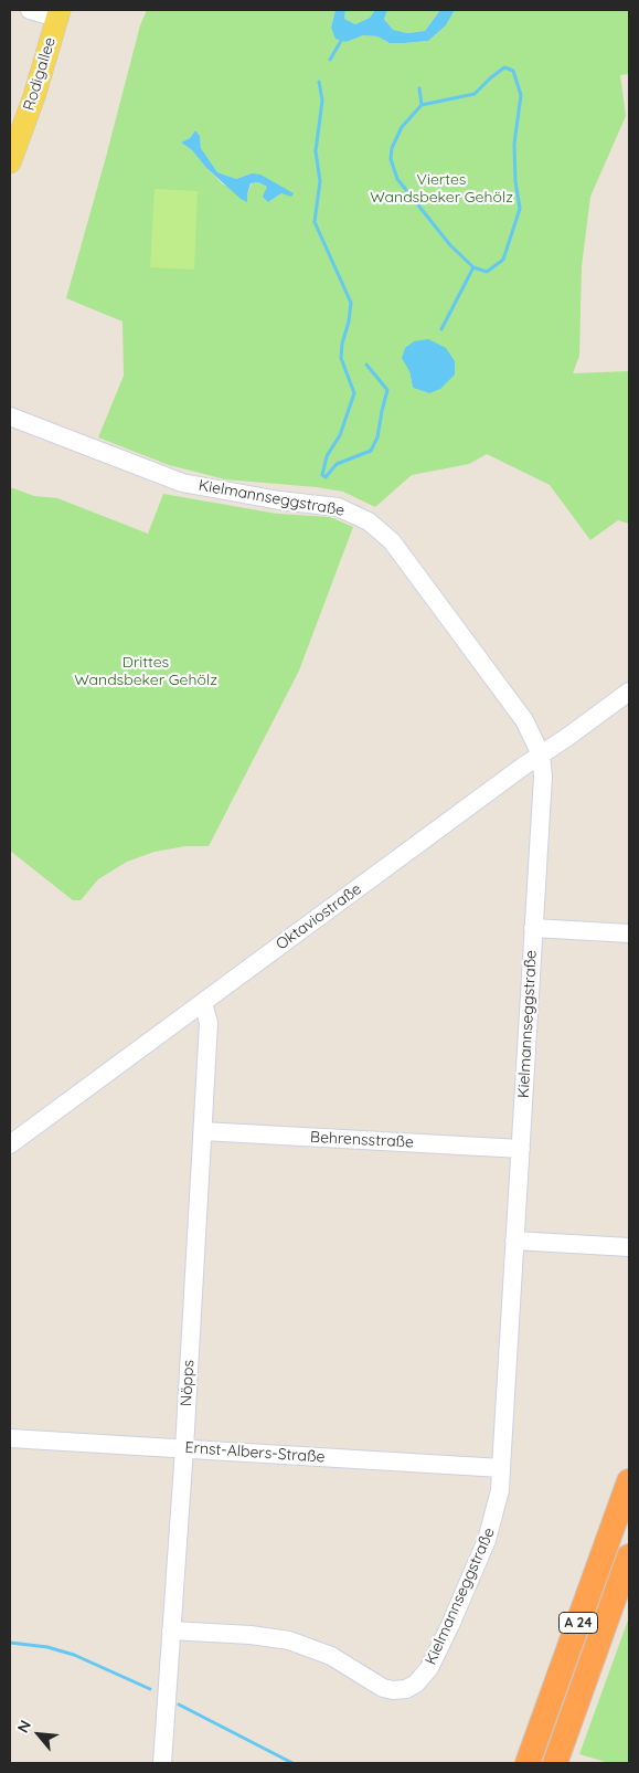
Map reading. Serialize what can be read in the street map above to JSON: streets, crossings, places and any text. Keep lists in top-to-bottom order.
{
  "streets": {
    "highway": ["A 24"],
    "main road": ["Rodigallee"],
    "street": [
      "Kielmannseggstraße",
      "Oktaviostraße",
      "Behrensstraße",
      "Nöpps",
      "Ernst-Albers-Straße"
    ]
  },
  "crossings": [
    ["Kielmannseggstraße", "Oktaviostraße"],
    ["Kielmannseggstraße", "Behrensstraße"],
    ["Kielmannseggstraße", "Nöpps"],
    ["Kielmannseggstraße", "Ernst-Albers-Straße"],
    ["Oktaviostraße", "Nöpps"],
    ["Behrensstraße", "Nöpps"],
    ["Nöpps", "Ernst-Albers-Straße"]
  ],
  "parks": ["Viertes Wandsbeker Gehölz", "Drittes Wandsbeker Gehölz"],
  "north": "top left"
}
